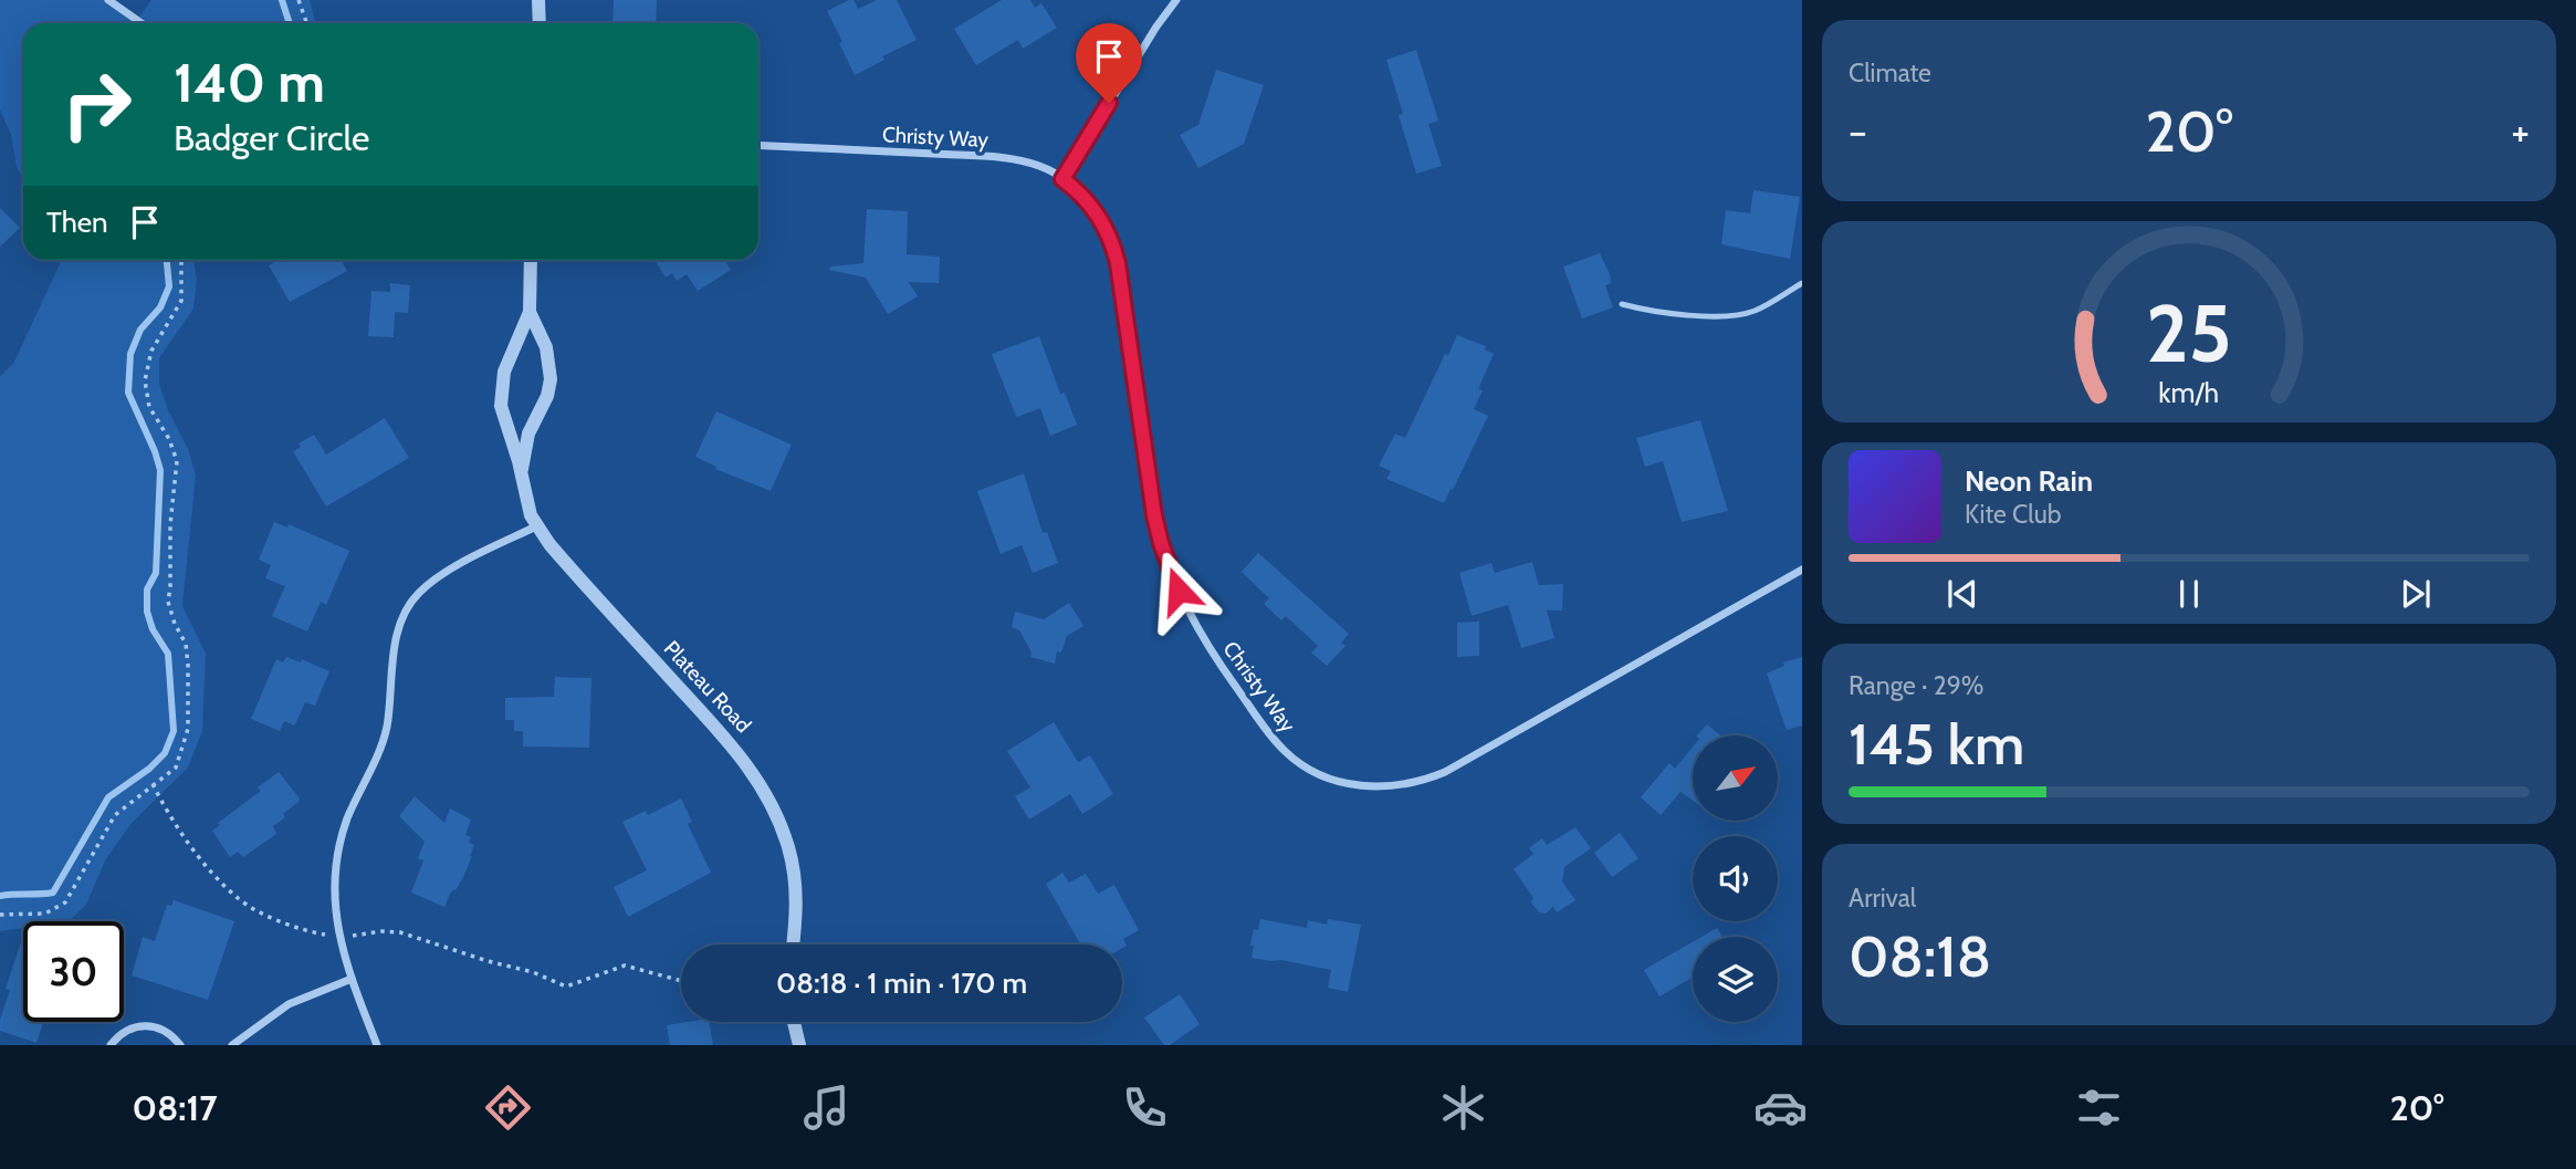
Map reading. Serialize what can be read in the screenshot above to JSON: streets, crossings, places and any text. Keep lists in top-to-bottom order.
{
  "streets": {
    "street": ["Christy Way", "Plateau Road"]
  },
  "north": "top right",
  "page": {
    "tile": [
      "Climate",
      ["Range · 29%", "145 km"],
      ["Arrival", "08:18"]
    ],
    "turn": ["140 m", "Badger Circle"],
    "heat": ["−", "20°", "+"],
    "then": "Then",
    "song": ["Neon Rain", "Kite Club"],
    "limit": "30",
    "trip": "08:18 · 1 min · 170 m",
    "tabs": ["08:17", "20°"],
    "gauge": ["25", "km/h"]
  }
}
